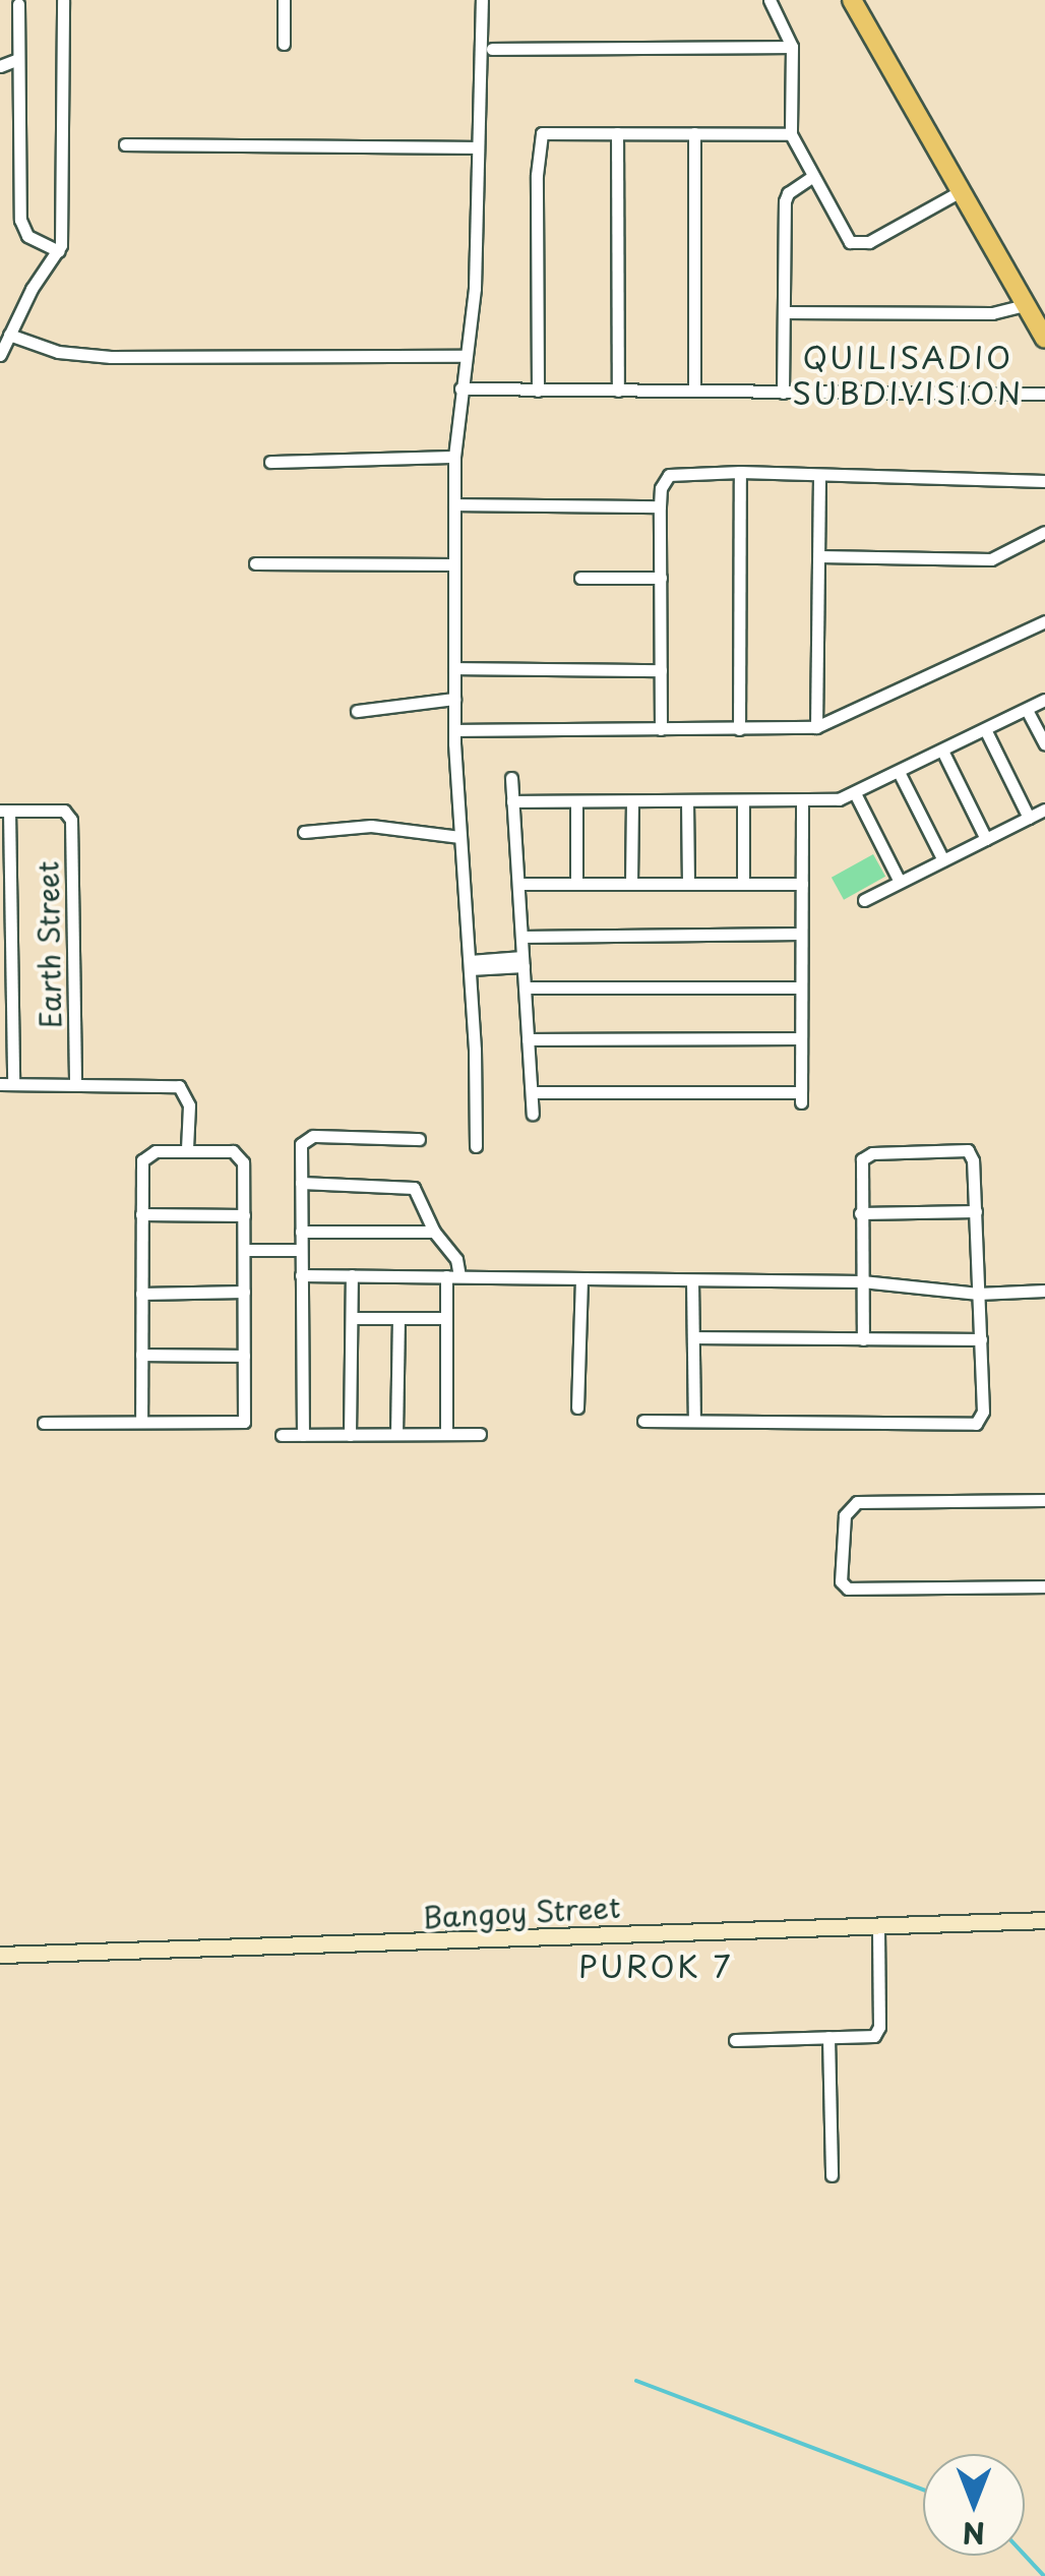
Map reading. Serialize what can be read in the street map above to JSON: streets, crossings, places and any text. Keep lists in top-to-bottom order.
{
  "streets": {
    "main road": ["Bangoy Street"],
    "street": ["Earth Street"]
  },
  "districts": ["QUILISADIO SUBDIVISION", "PUROK 7"],
  "north": "bottom"
}
